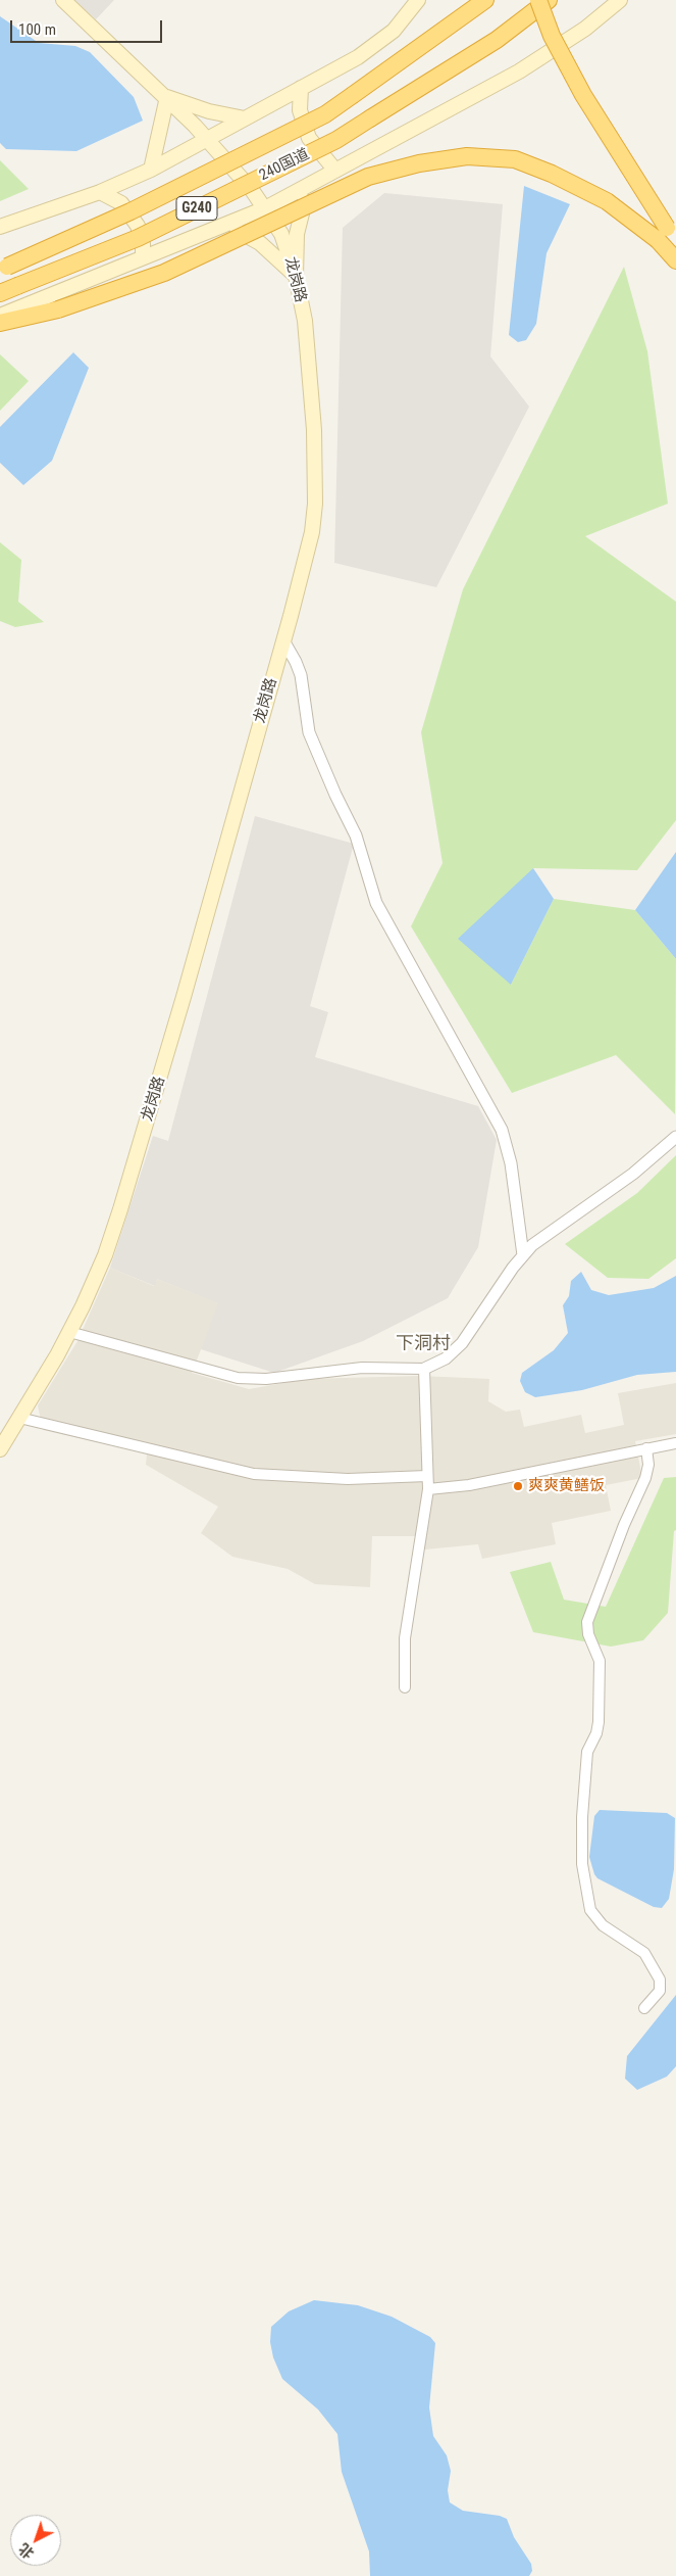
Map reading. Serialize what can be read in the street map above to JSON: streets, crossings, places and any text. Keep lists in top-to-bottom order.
{
  "streets": {
    "highway": ["240国道", "G240"],
    "main road": ["龙岗路"]
  },
  "districts": ["下洞村"],
  "places": ["爽爽黄鳝饭"],
  "scale_bar": "100 m",
  "north": "bottom left"
}
